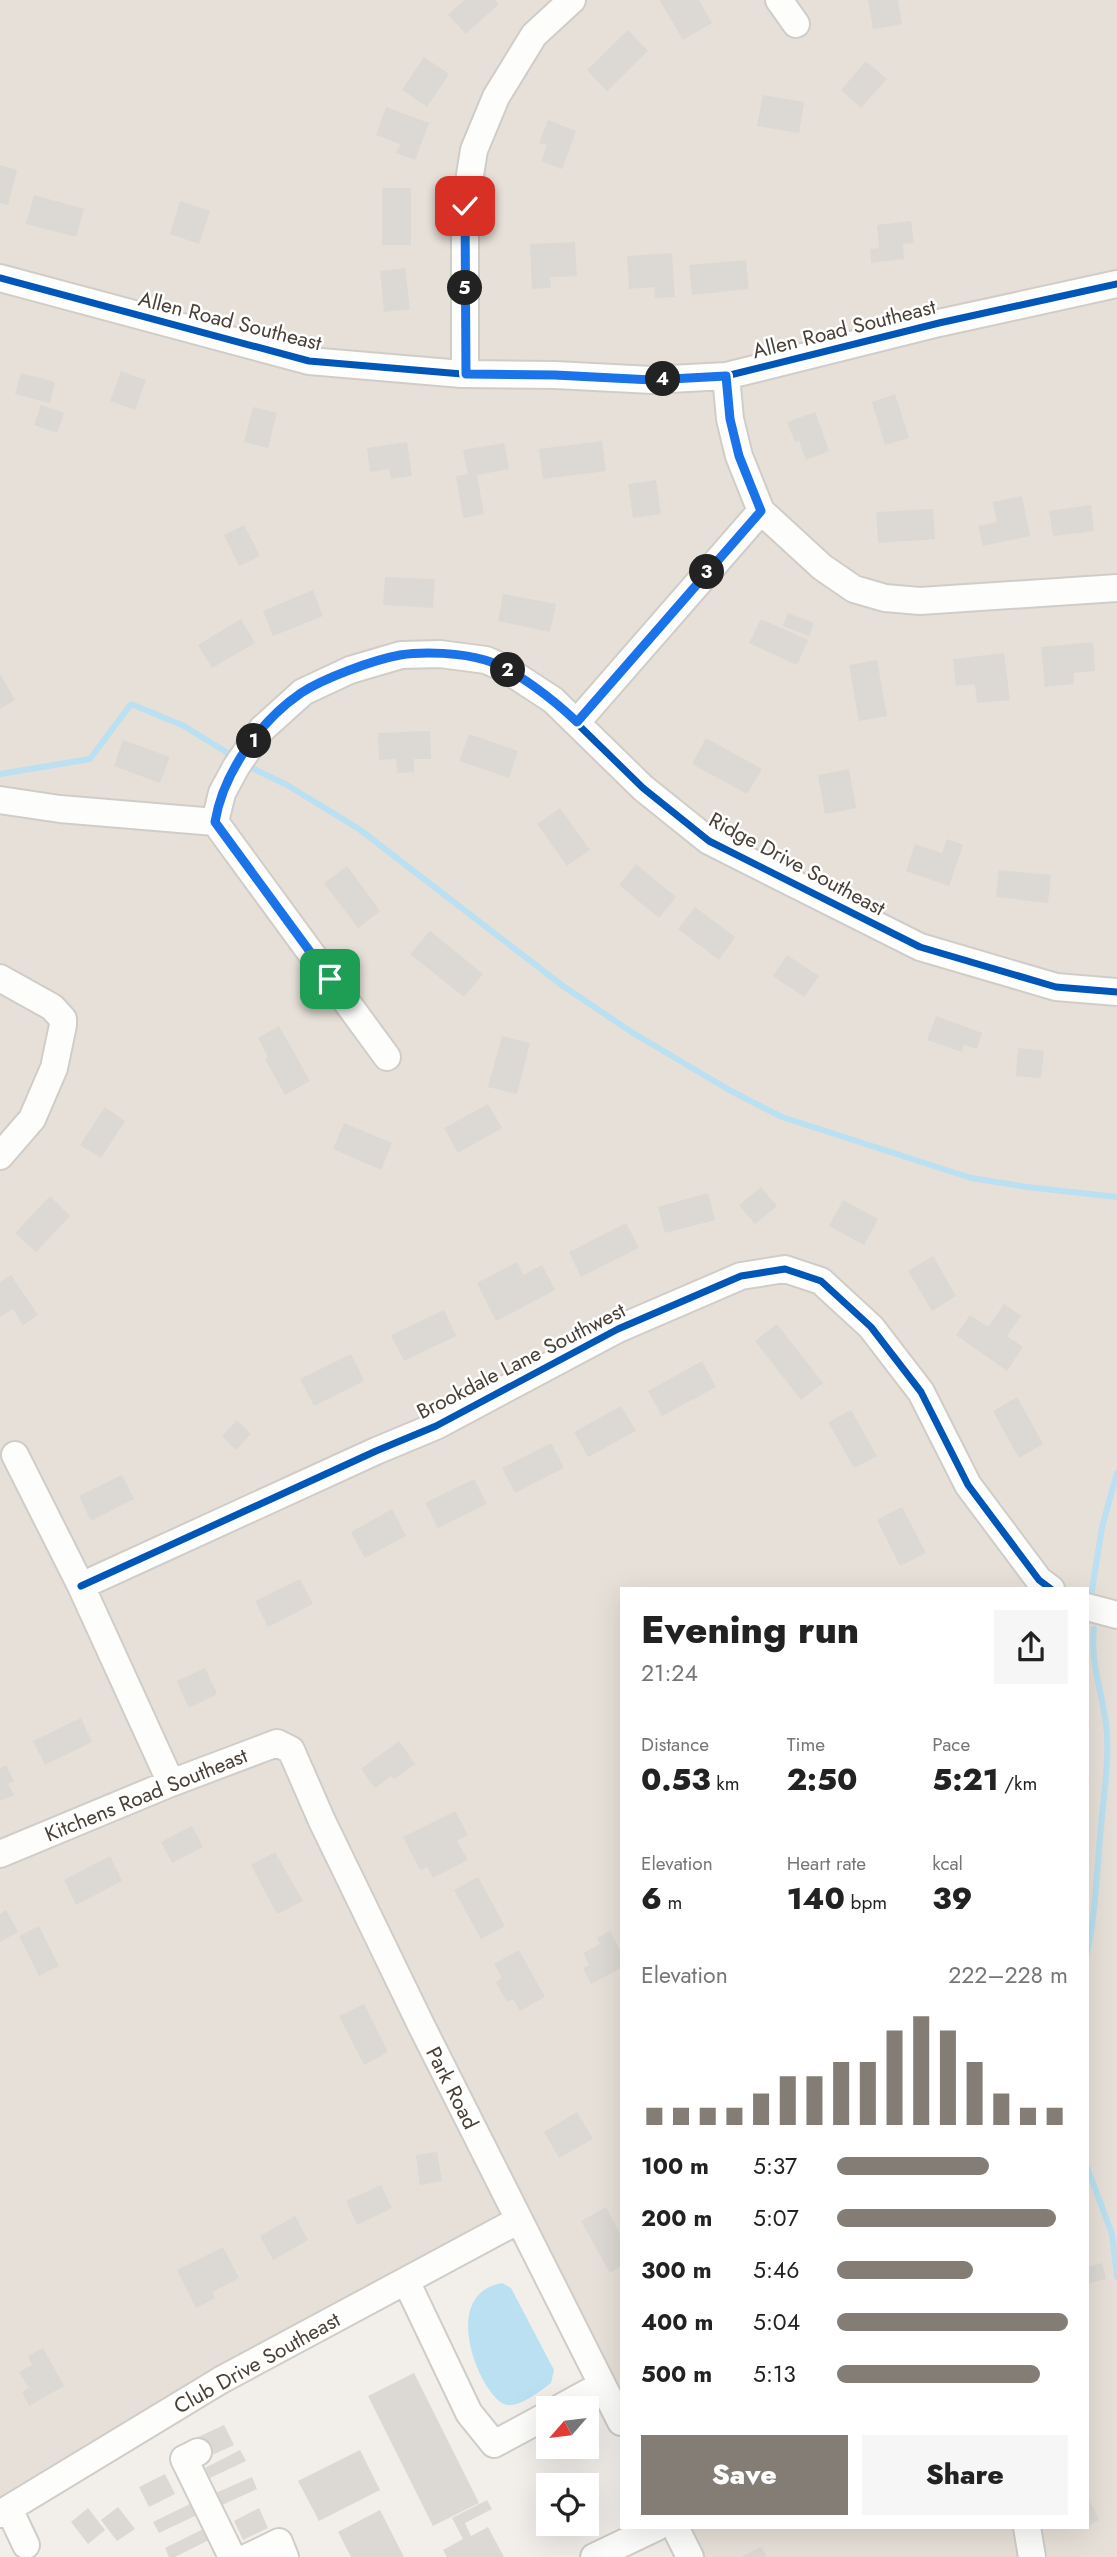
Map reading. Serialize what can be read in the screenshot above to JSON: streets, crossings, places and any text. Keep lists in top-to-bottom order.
{
  "streets": {
    "street": [
      "Allen Road Southeast",
      "Ridge Drive Southeast",
      "Brookdale Lane Southwest",
      "Kitchens Road Southeast",
      "Park Road",
      "Club Drive Southeast"
    ]
  },
  "crossings": [
    ["Kitchens Road Southeast", "Park Road"],
    ["Park Road", "Club Drive Southeast"]
  ],
  "north": "bottom left",
  "page": {
    "pins": [
      "5",
      "4",
      "3",
      "2",
      "1"
    ],
    "heading": ["Evening run", "21:24"],
    "stats": [
      ["Distance", "0.53 km"],
      ["Time", "2:50"],
      ["Pace", "5:21 /km"],
      ["Elevation", "6 m"],
      ["Heart rate", "140 bpm"],
      ["kcal", "39"]
    ],
    "chart": ["Elevation", "222–228 m"],
    "list": [
      {
        "name": "100 m",
        "note": "5:37"
      },
      {
        "name": "200 m",
        "note": "5:07"
      },
      {
        "name": "300 m",
        "note": "5:46"
      },
      {
        "name": "400 m",
        "note": "5:04"
      },
      {
        "name": "500 m",
        "note": "5:13"
      }
    ],
    "buttons": ["Save", "Share"]
  }
}
